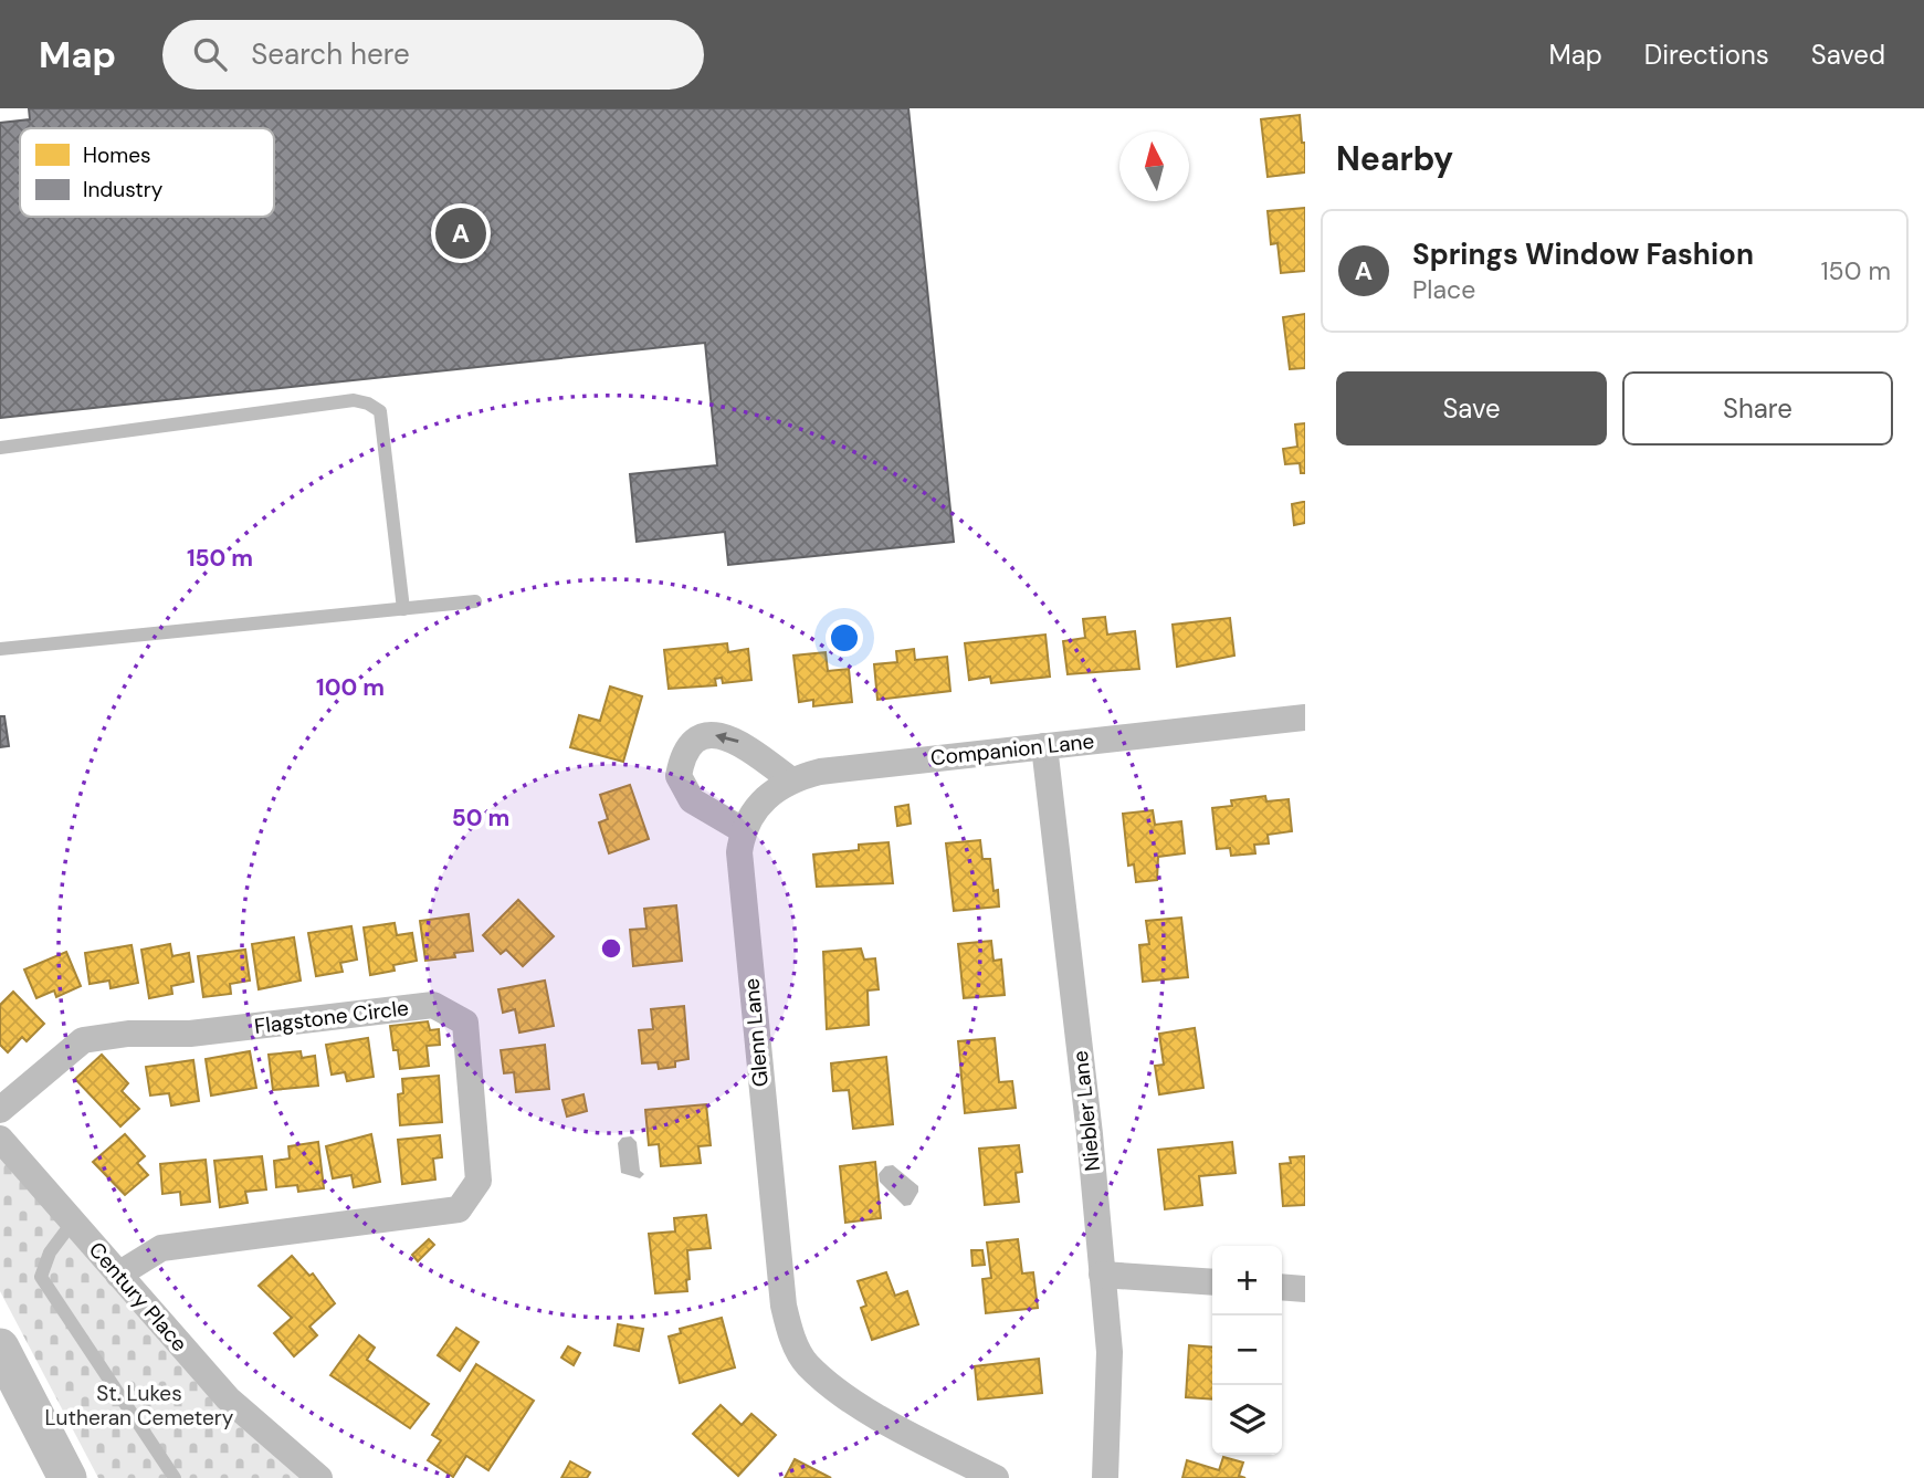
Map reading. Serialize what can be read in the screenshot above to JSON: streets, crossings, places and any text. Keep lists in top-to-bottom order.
{
  "streets": {
    "street": [
      "Companion Lane",
      "Flagstone Circle",
      "Glenn Lane",
      "Niebler Lane",
      "Century Place"
    ]
  },
  "crossings": [
    ["Companion Lane", "Glenn Lane"],
    ["Companion Lane", "Niebler Lane"],
    ["Flagstone Circle", "Century Place"]
  ],
  "parks": ["St. Lukes Lutheran Cemetery"],
  "legend": ["Homes", "Industry"],
  "north": "top",
  "page": {
    "header": "Map",
    "search": "Search here",
    "nav": ["Map", "Directions", "Saved"],
    "heading": "Nearby",
    "pins": "A",
    "list": [
      {
        "mark": "A",
        "name": "Springs Window Fashion",
        "note": "Place",
        "value": "150 m"
      }
    ],
    "buttons": ["Save", "Share"],
    "map_buttons": ["+", "−"]
  },
  "rings": ["150 m", "100 m", "50 m"]
}
